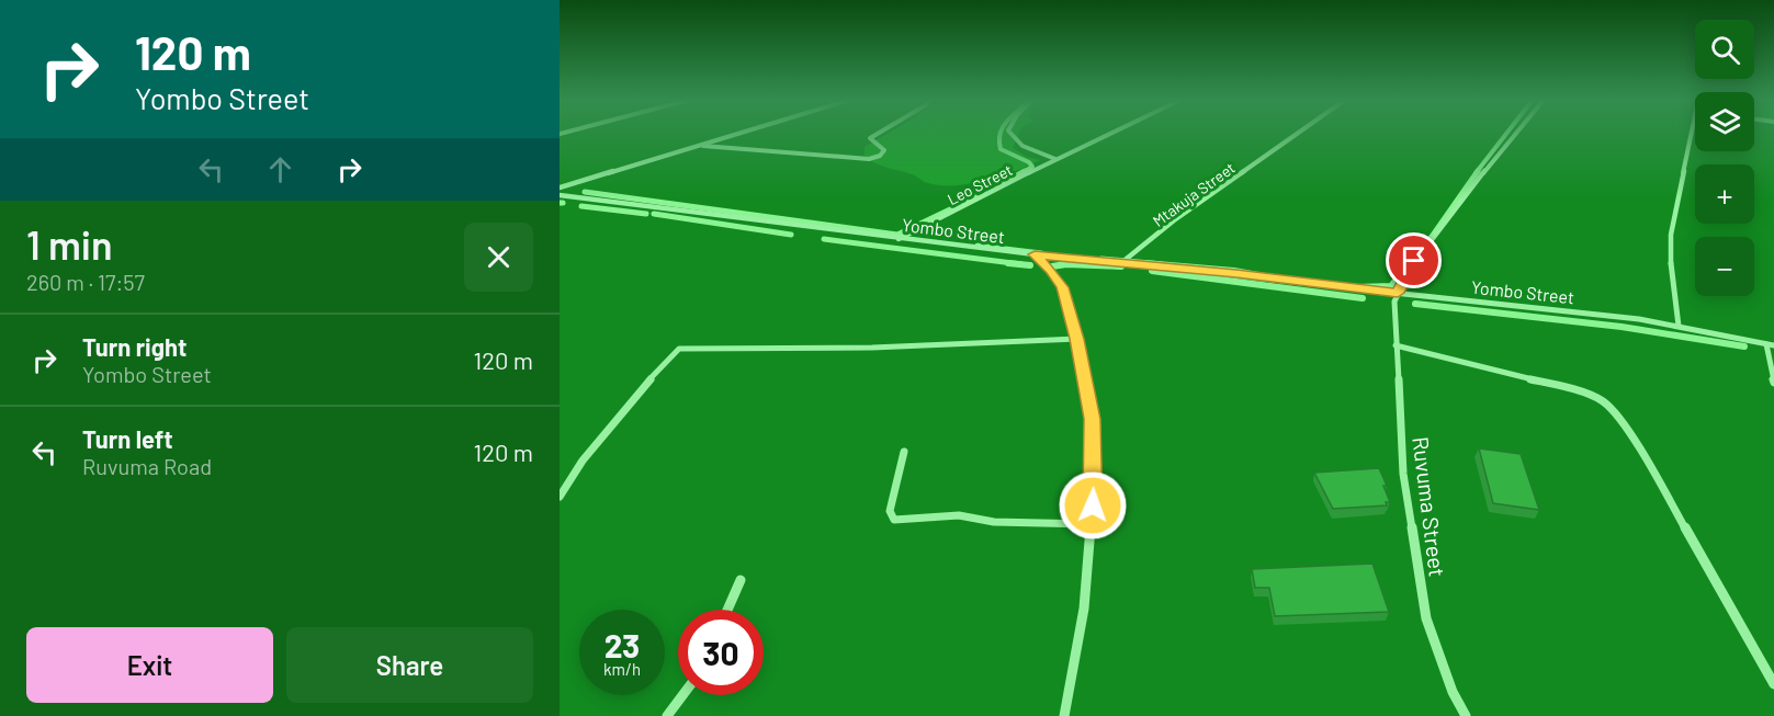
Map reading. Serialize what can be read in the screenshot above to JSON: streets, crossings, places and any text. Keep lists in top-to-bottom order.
{
  "streets": {
    "street": [
      "Leo Street",
      "Mtakuja Street",
      "Yombo Street",
      "Ruvuma Street"
    ]
  },
  "crossings": [
    ["Leo Street", "Yombo Street"],
    ["Mtakuja Street", "Yombo Street"],
    ["Yombo Street", "Ruvuma Street"]
  ],
  "page": {
    "turn": ["120 m", "Yombo Street"],
    "map_buttons": ["+", "−"],
    "heading": ["1 min", "260 m · 17:57"],
    "list": [
      {
        "name": "Turn right",
        "note": "Yombo Street",
        "value": "120 m"
      },
      {
        "name": "Turn left",
        "note": "Ruvuma Road",
        "value": "120 m"
      }
    ],
    "speed": "23 km/h",
    "limit": "30",
    "buttons": ["Exit", "Share"]
  }
}
